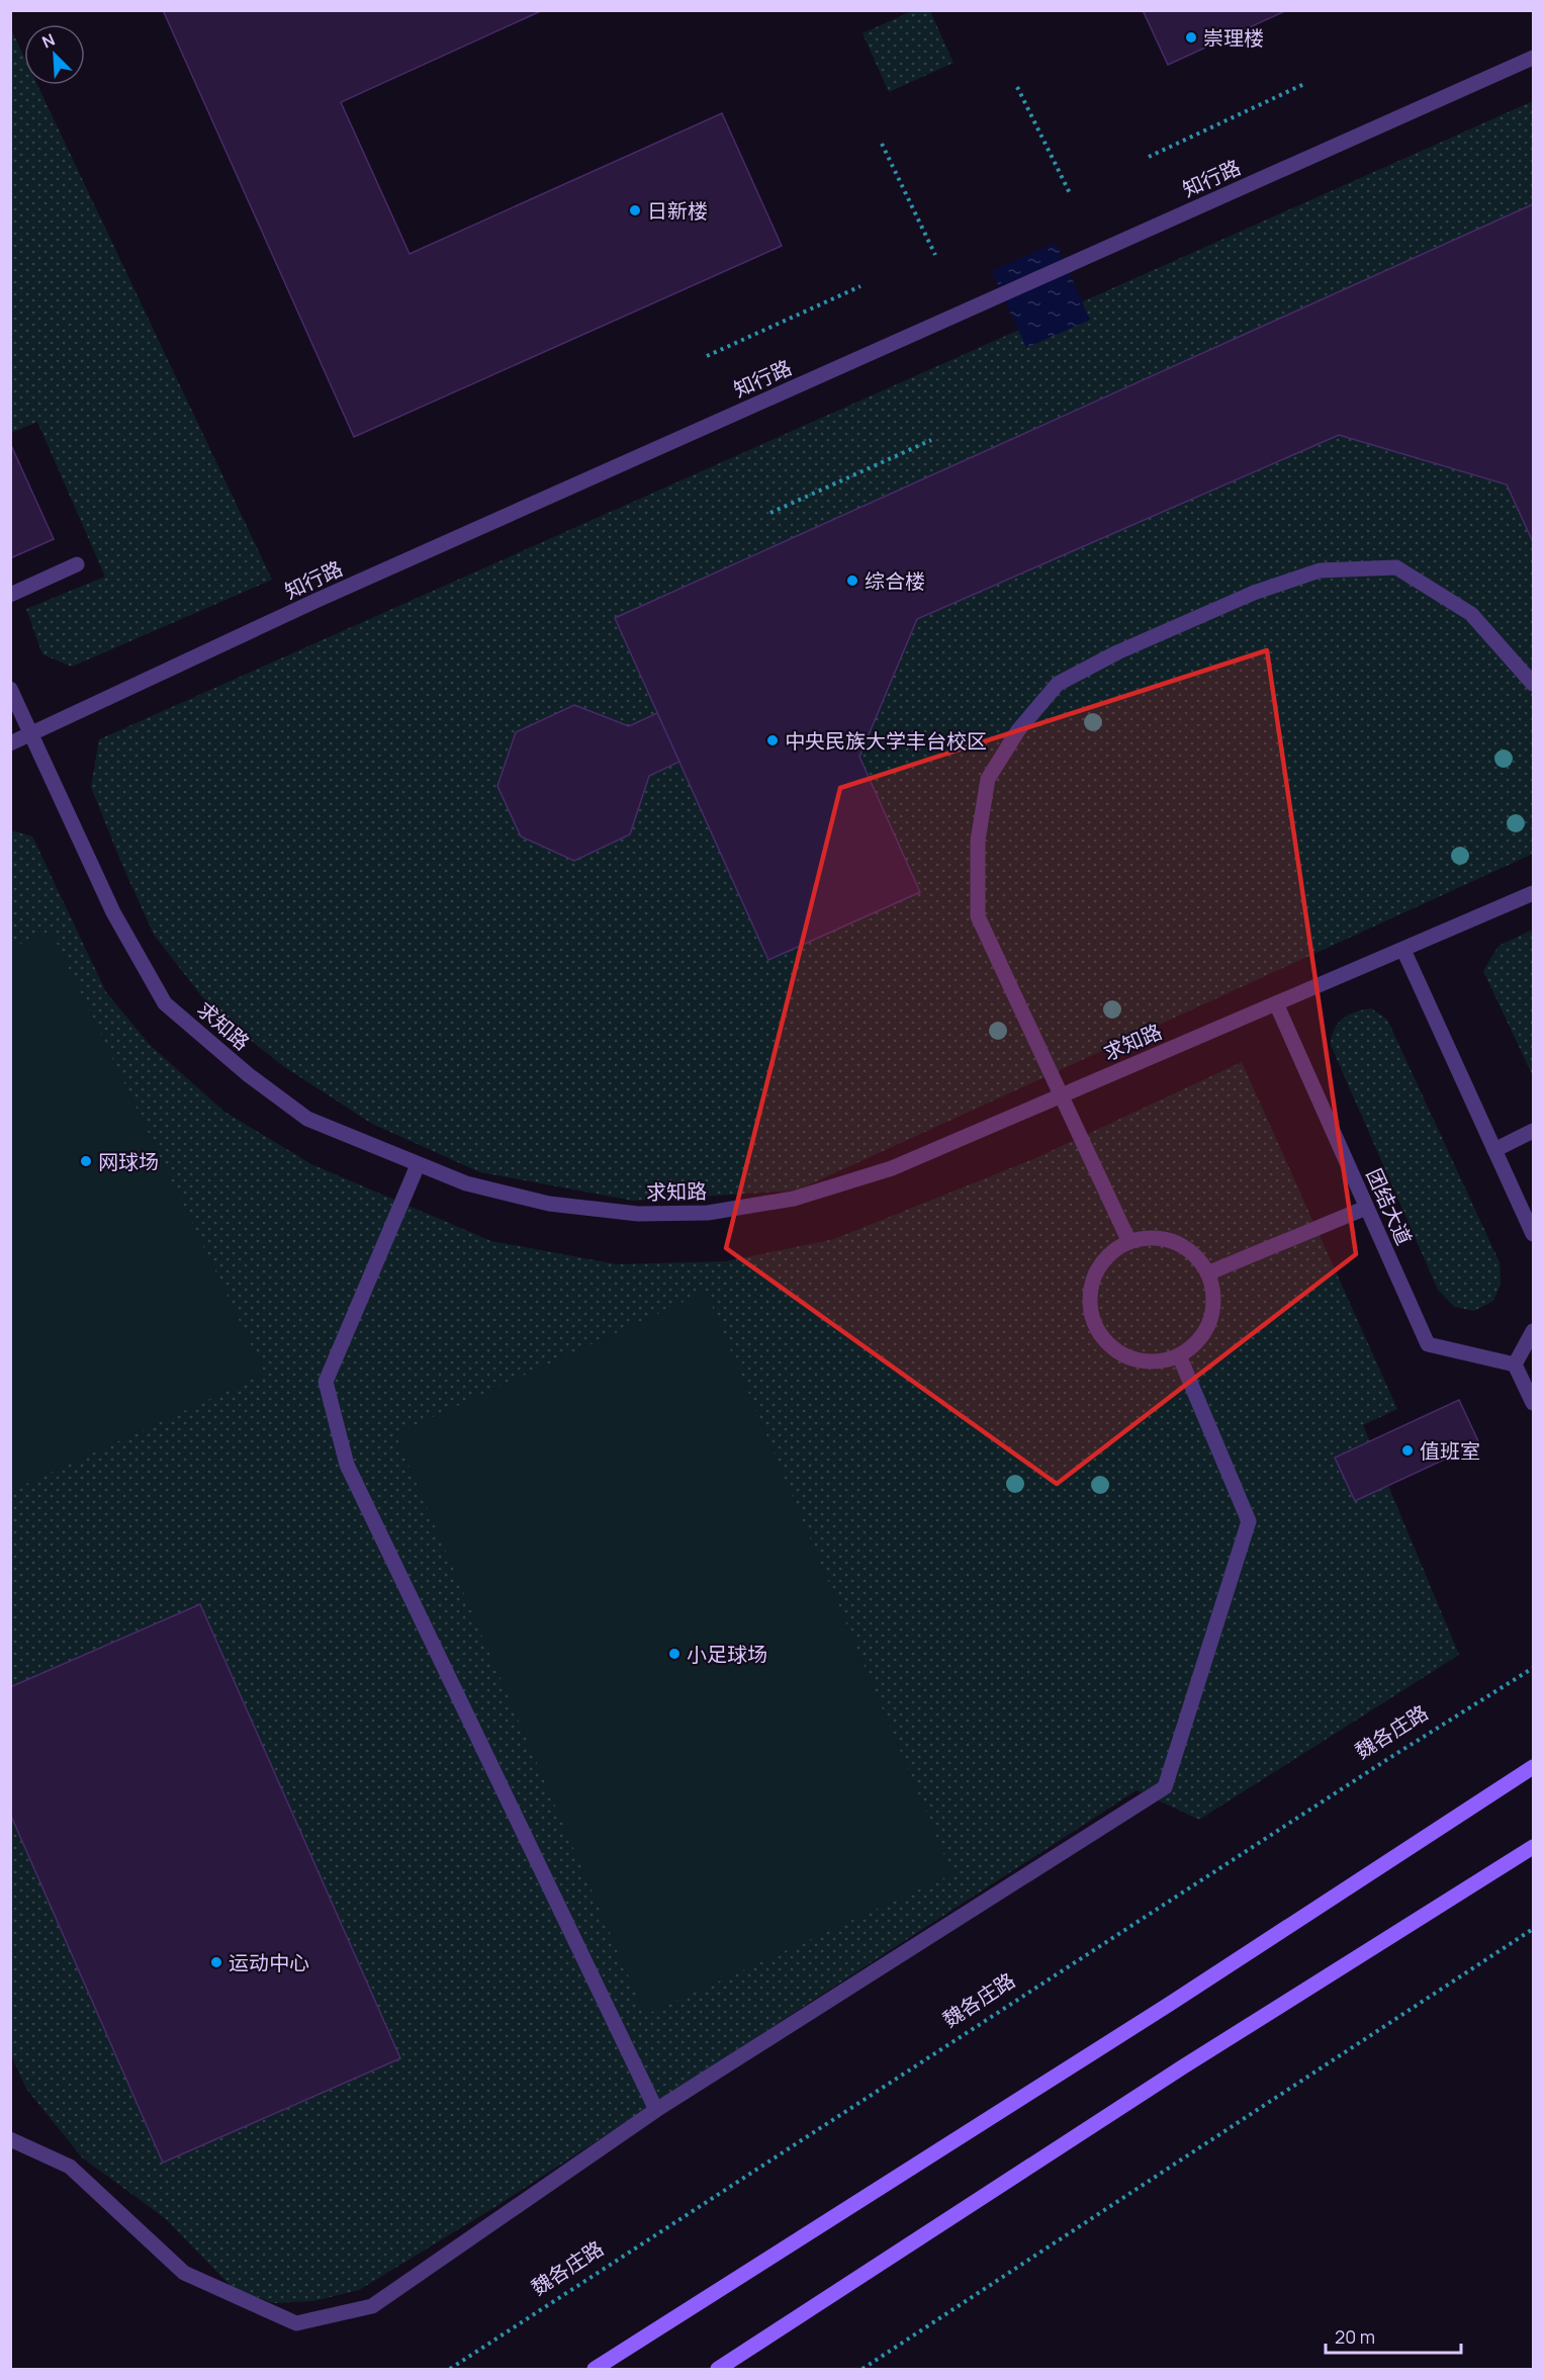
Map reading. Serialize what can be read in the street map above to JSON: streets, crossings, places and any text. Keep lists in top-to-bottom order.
{
  "streets": {
    "street": ["知行路", "求知路", "团结大道"],
    "path": ["魏各庄路"]
  },
  "crossings": [
    ["知行路", "求知路"],
    ["求知路", "团结大道"]
  ],
  "places": [
    "崇理楼",
    "日新楼",
    "综合楼",
    "中央民族大学丰台校区",
    "网球场",
    "值班室",
    "小足球场",
    "运动中心"
  ],
  "scale_bar": "20 m",
  "north": "top left"
}
